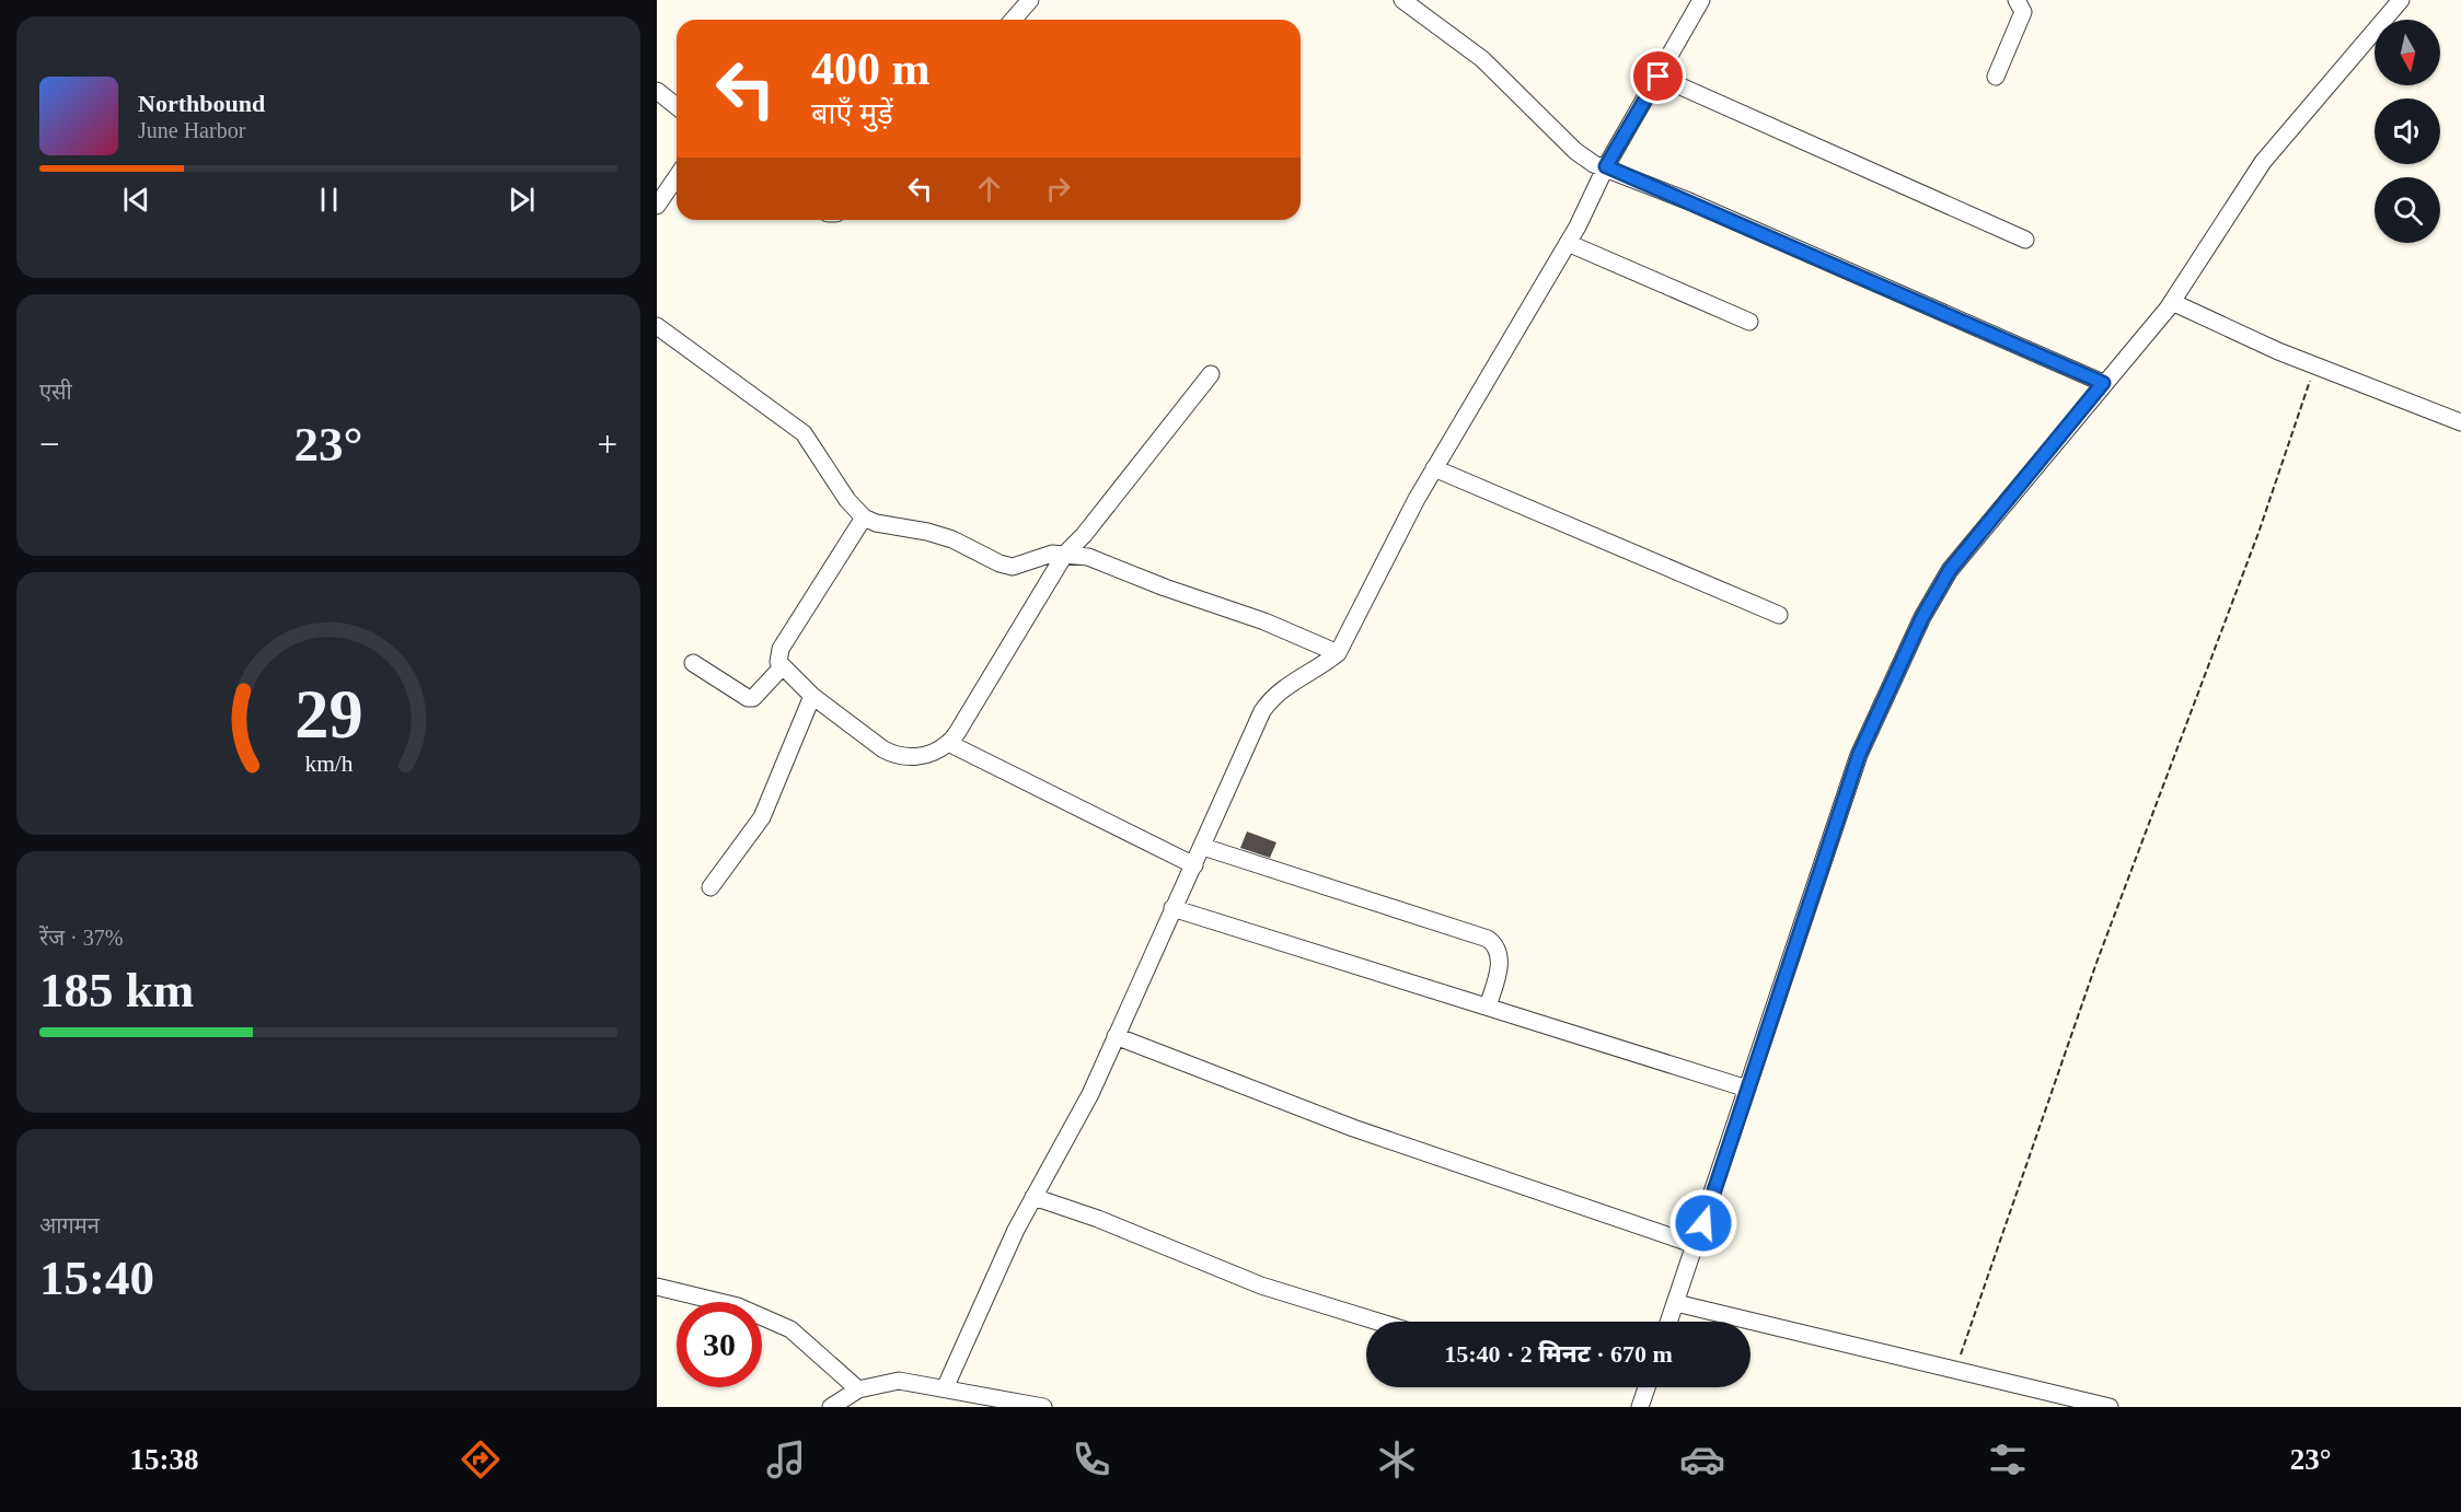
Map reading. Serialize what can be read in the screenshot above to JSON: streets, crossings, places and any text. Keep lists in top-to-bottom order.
{
  "north": "bottom",
  "page": {
    "turn": ["400 m", "बाएँ मुड़ें"],
    "song": ["Northbound", "June Harbor"],
    "tile": [
      "एसी",
      ["रेंज · 37%", "185 km"],
      ["आगमन", "15:40"]
    ],
    "heat": ["−", "23°", "+"],
    "limit": "30",
    "trip": "15:40 · 2 मिनट · 670 m",
    "tabs": ["15:38", "23°"],
    "gauge": ["29", "km/h"]
  }
}
